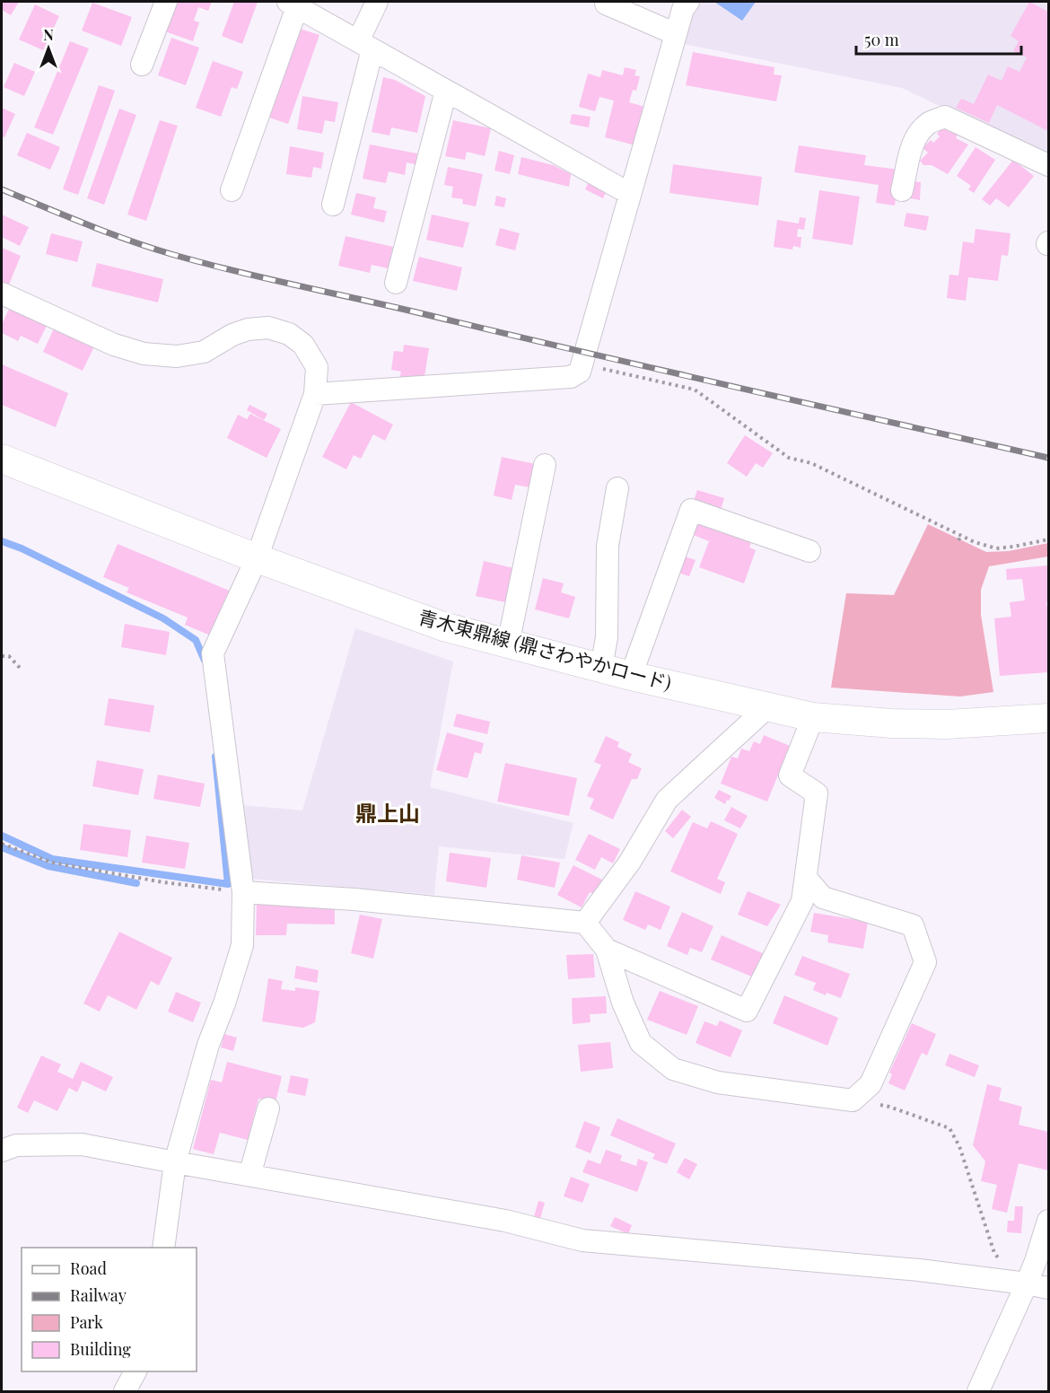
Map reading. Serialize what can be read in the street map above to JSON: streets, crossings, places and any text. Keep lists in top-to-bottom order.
{
  "streets": {
    "main road": ["青木東鼎線 (鼎さわやかロード)"]
  },
  "districts": ["鼎上山"],
  "legend": [
    "Road",
    "Railway",
    "Park",
    "Building"
  ],
  "scale_bar": "50 m",
  "north": "top"
}
